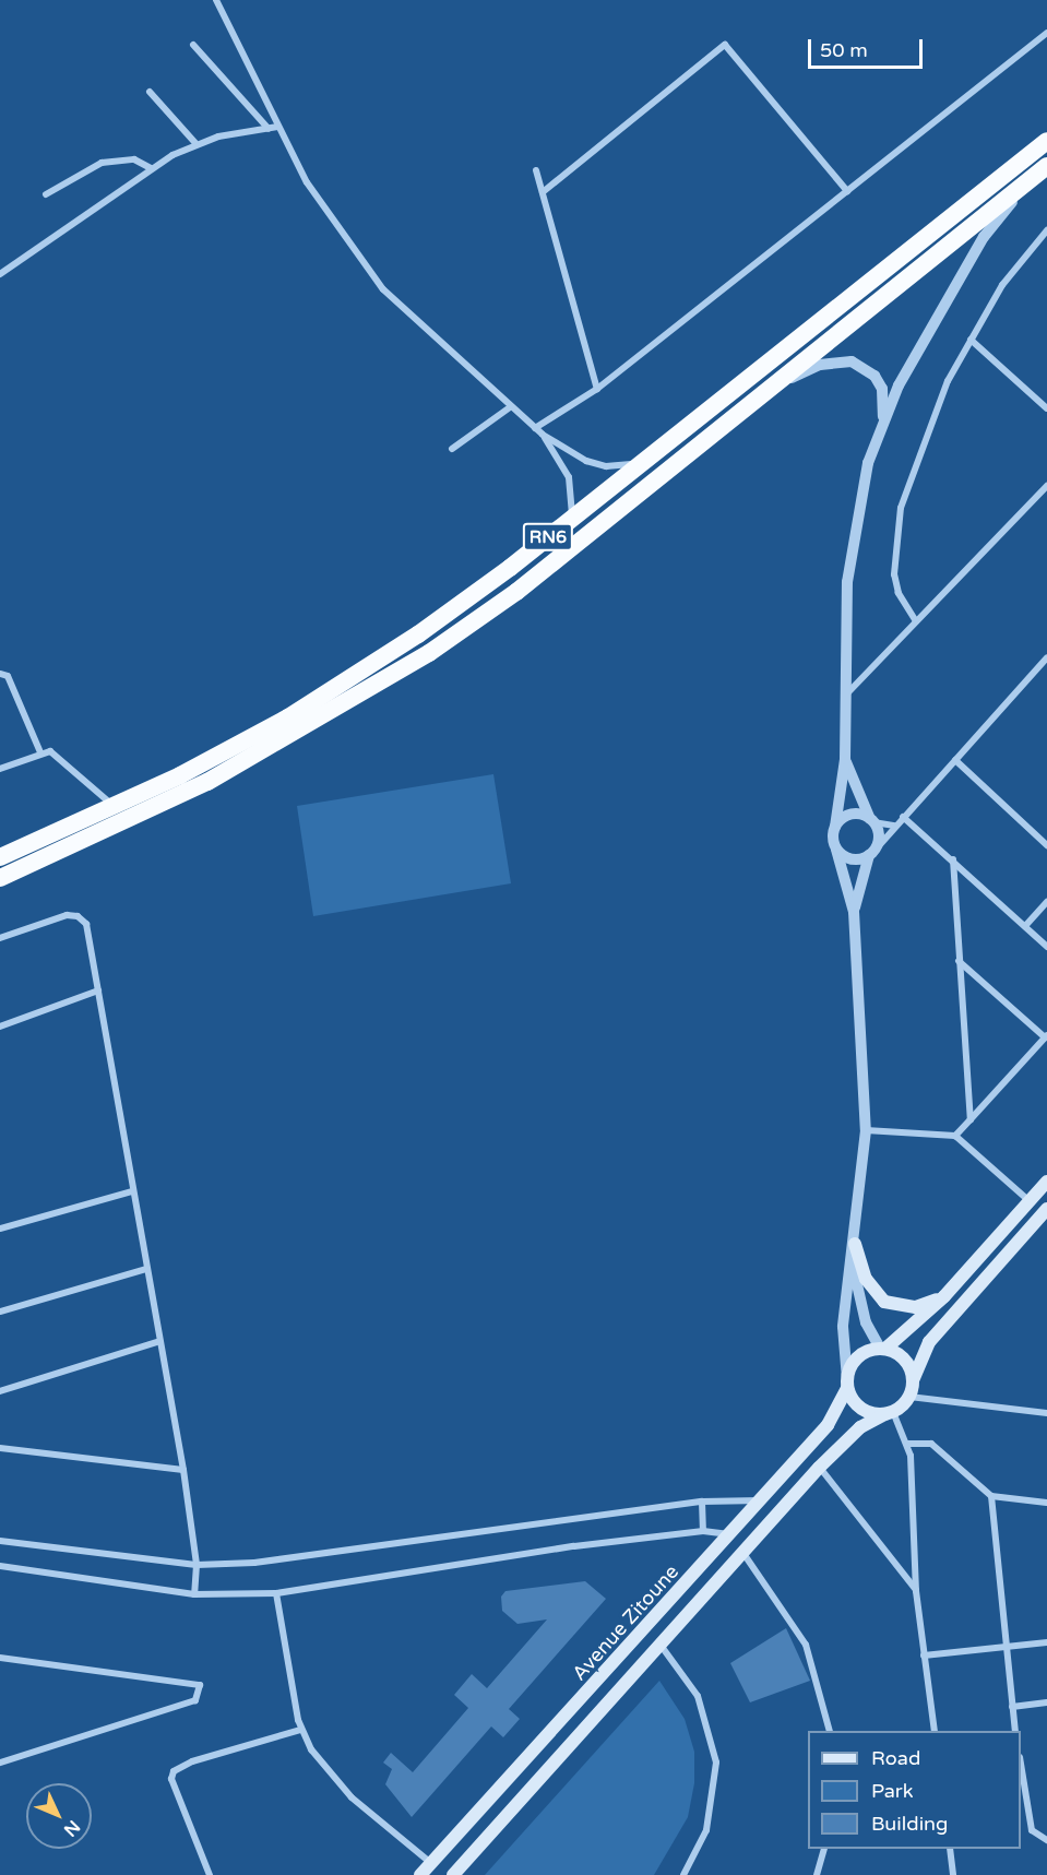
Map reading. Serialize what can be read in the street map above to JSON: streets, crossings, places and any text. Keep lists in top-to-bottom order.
{
  "streets": {
    "highway": ["RN6"],
    "main road": ["Avenue Zitoune"]
  },
  "legend": ["Road", "Park", "Building"],
  "scale_bar": "50 m",
  "north": "bottom right"
}
